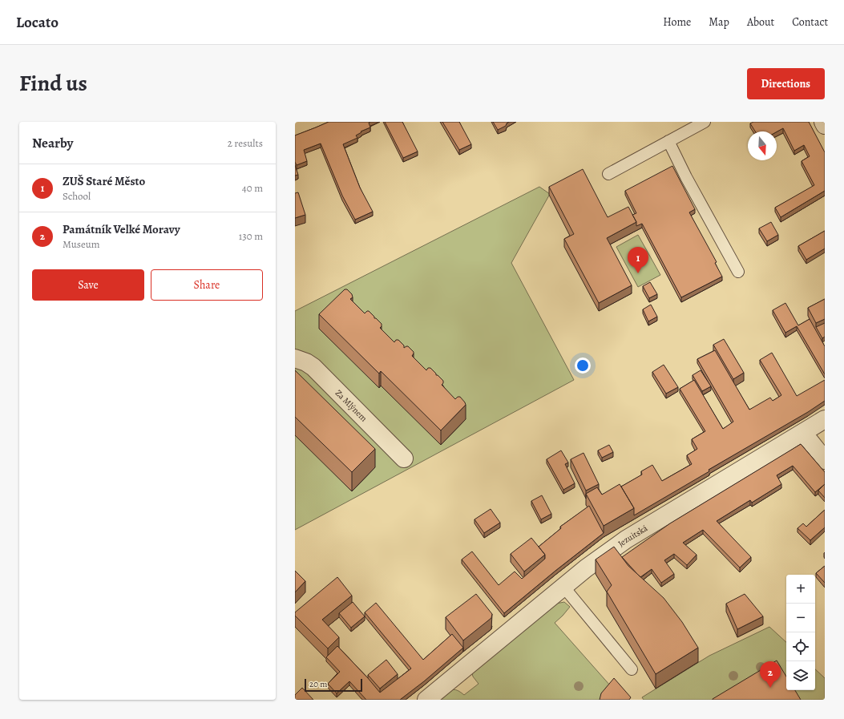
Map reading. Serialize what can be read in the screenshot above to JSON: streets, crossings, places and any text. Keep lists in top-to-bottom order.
{
  "streets": {
    "street": ["Za Mlýnem", "Jezuitská"]
  },
  "scale_bar": "20 m",
  "north": "bottom",
  "page": {
    "header": "Locato",
    "nav": [
      "Home",
      "Map",
      "About",
      "Contact"
    ],
    "title": "Find us",
    "buttons": [
      "Directions",
      ["Save", "Share"]
    ],
    "heading": ["Nearby", "2 results"],
    "list": [
      {
        "mark": "1",
        "name": "ZUŠ Staré Město",
        "note": "School",
        "value": "40 m"
      },
      {
        "mark": "2",
        "name": "Památník Velké Moravy",
        "note": "Museum",
        "value": "130 m"
      }
    ],
    "pins": ["1", "2"],
    "map_buttons": ["+", "−"],
    "scale": "20 m"
  }
}
